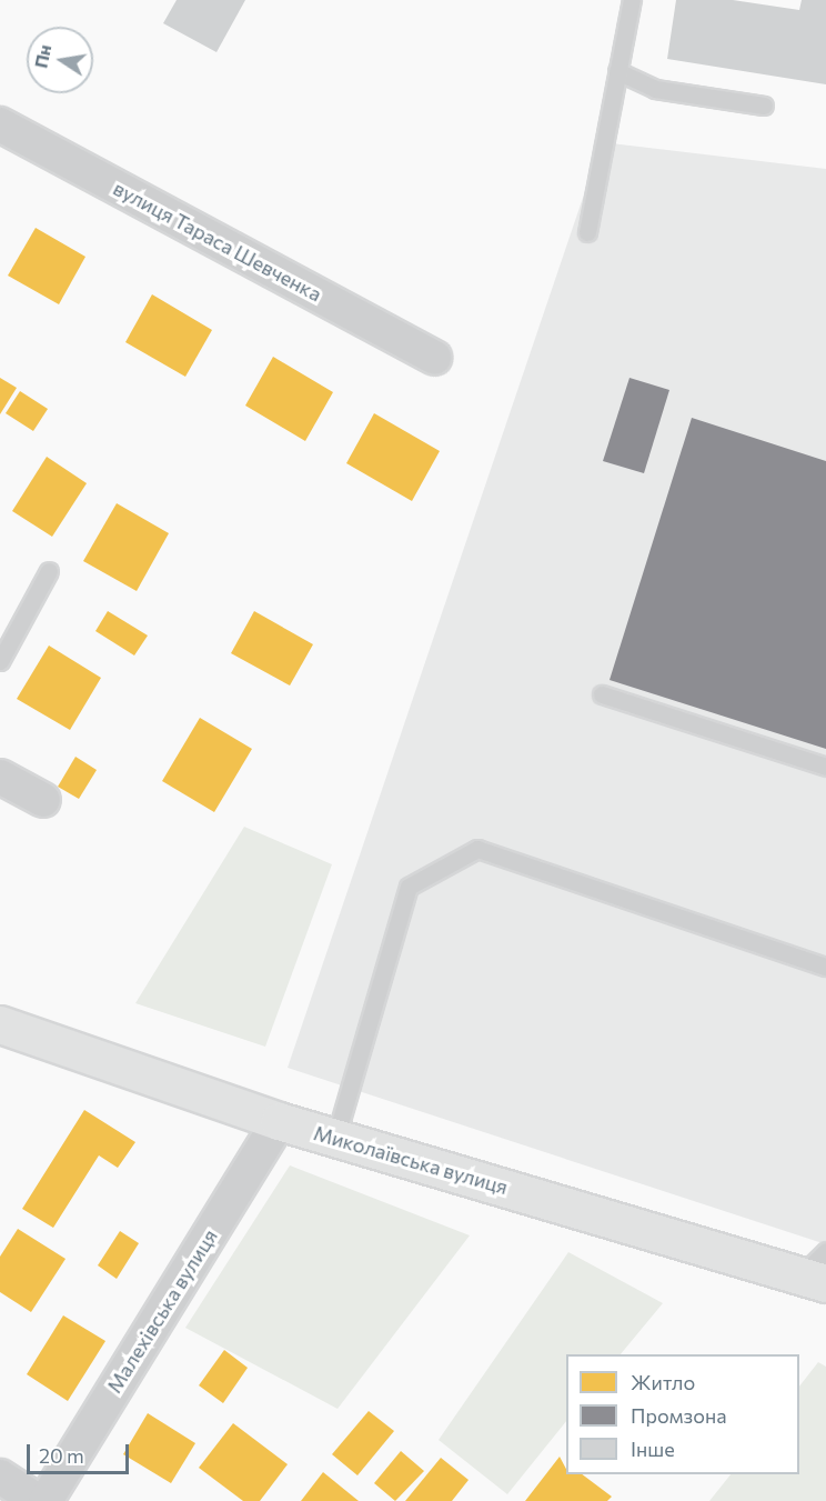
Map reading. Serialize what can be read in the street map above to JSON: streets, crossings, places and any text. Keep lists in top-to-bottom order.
{
  "streets": {
    "main road": ["Миколаївська вулиця"],
    "street": ["вулиця Тараса Шевченка", "Малехівська вулиця"]
  },
  "crossings": [
    ["Миколаївська вулиця", "Малехівська вулиця"]
  ],
  "legend": ["Житло", "Промзона", "Інше"],
  "scale_bar": "20 m",
  "north": "left"
}
